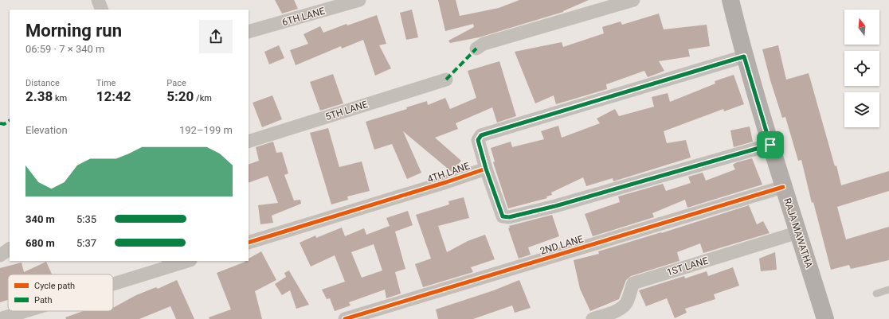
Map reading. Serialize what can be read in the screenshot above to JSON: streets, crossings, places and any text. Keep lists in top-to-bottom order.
{
  "streets": {
    "street": [
      "6TH LANE",
      "5TH LANE",
      "4TH LANE",
      "RAJA MAWATHA",
      "2ND LANE",
      "1ST LANE"
    ]
  },
  "crossings": [
    ["RAJA MAWATHA", "2ND LANE"],
    ["RAJA MAWATHA", "1ST LANE"]
  ],
  "legend": ["Cycle path", "Path"],
  "north": "top",
  "page": {
    "heading": ["Morning run", "06:59 · 7 × 340 m"],
    "stats": [
      ["Distance", "2.38 km"],
      ["Time", "12:42"],
      ["Pace", "5:20 /km"]
    ],
    "chart": ["Elevation", "192–199 m"],
    "list": [
      {
        "name": "340 m",
        "note": "5:35"
      },
      {
        "name": "680 m",
        "note": "5:37"
      }
    ]
  }
}
